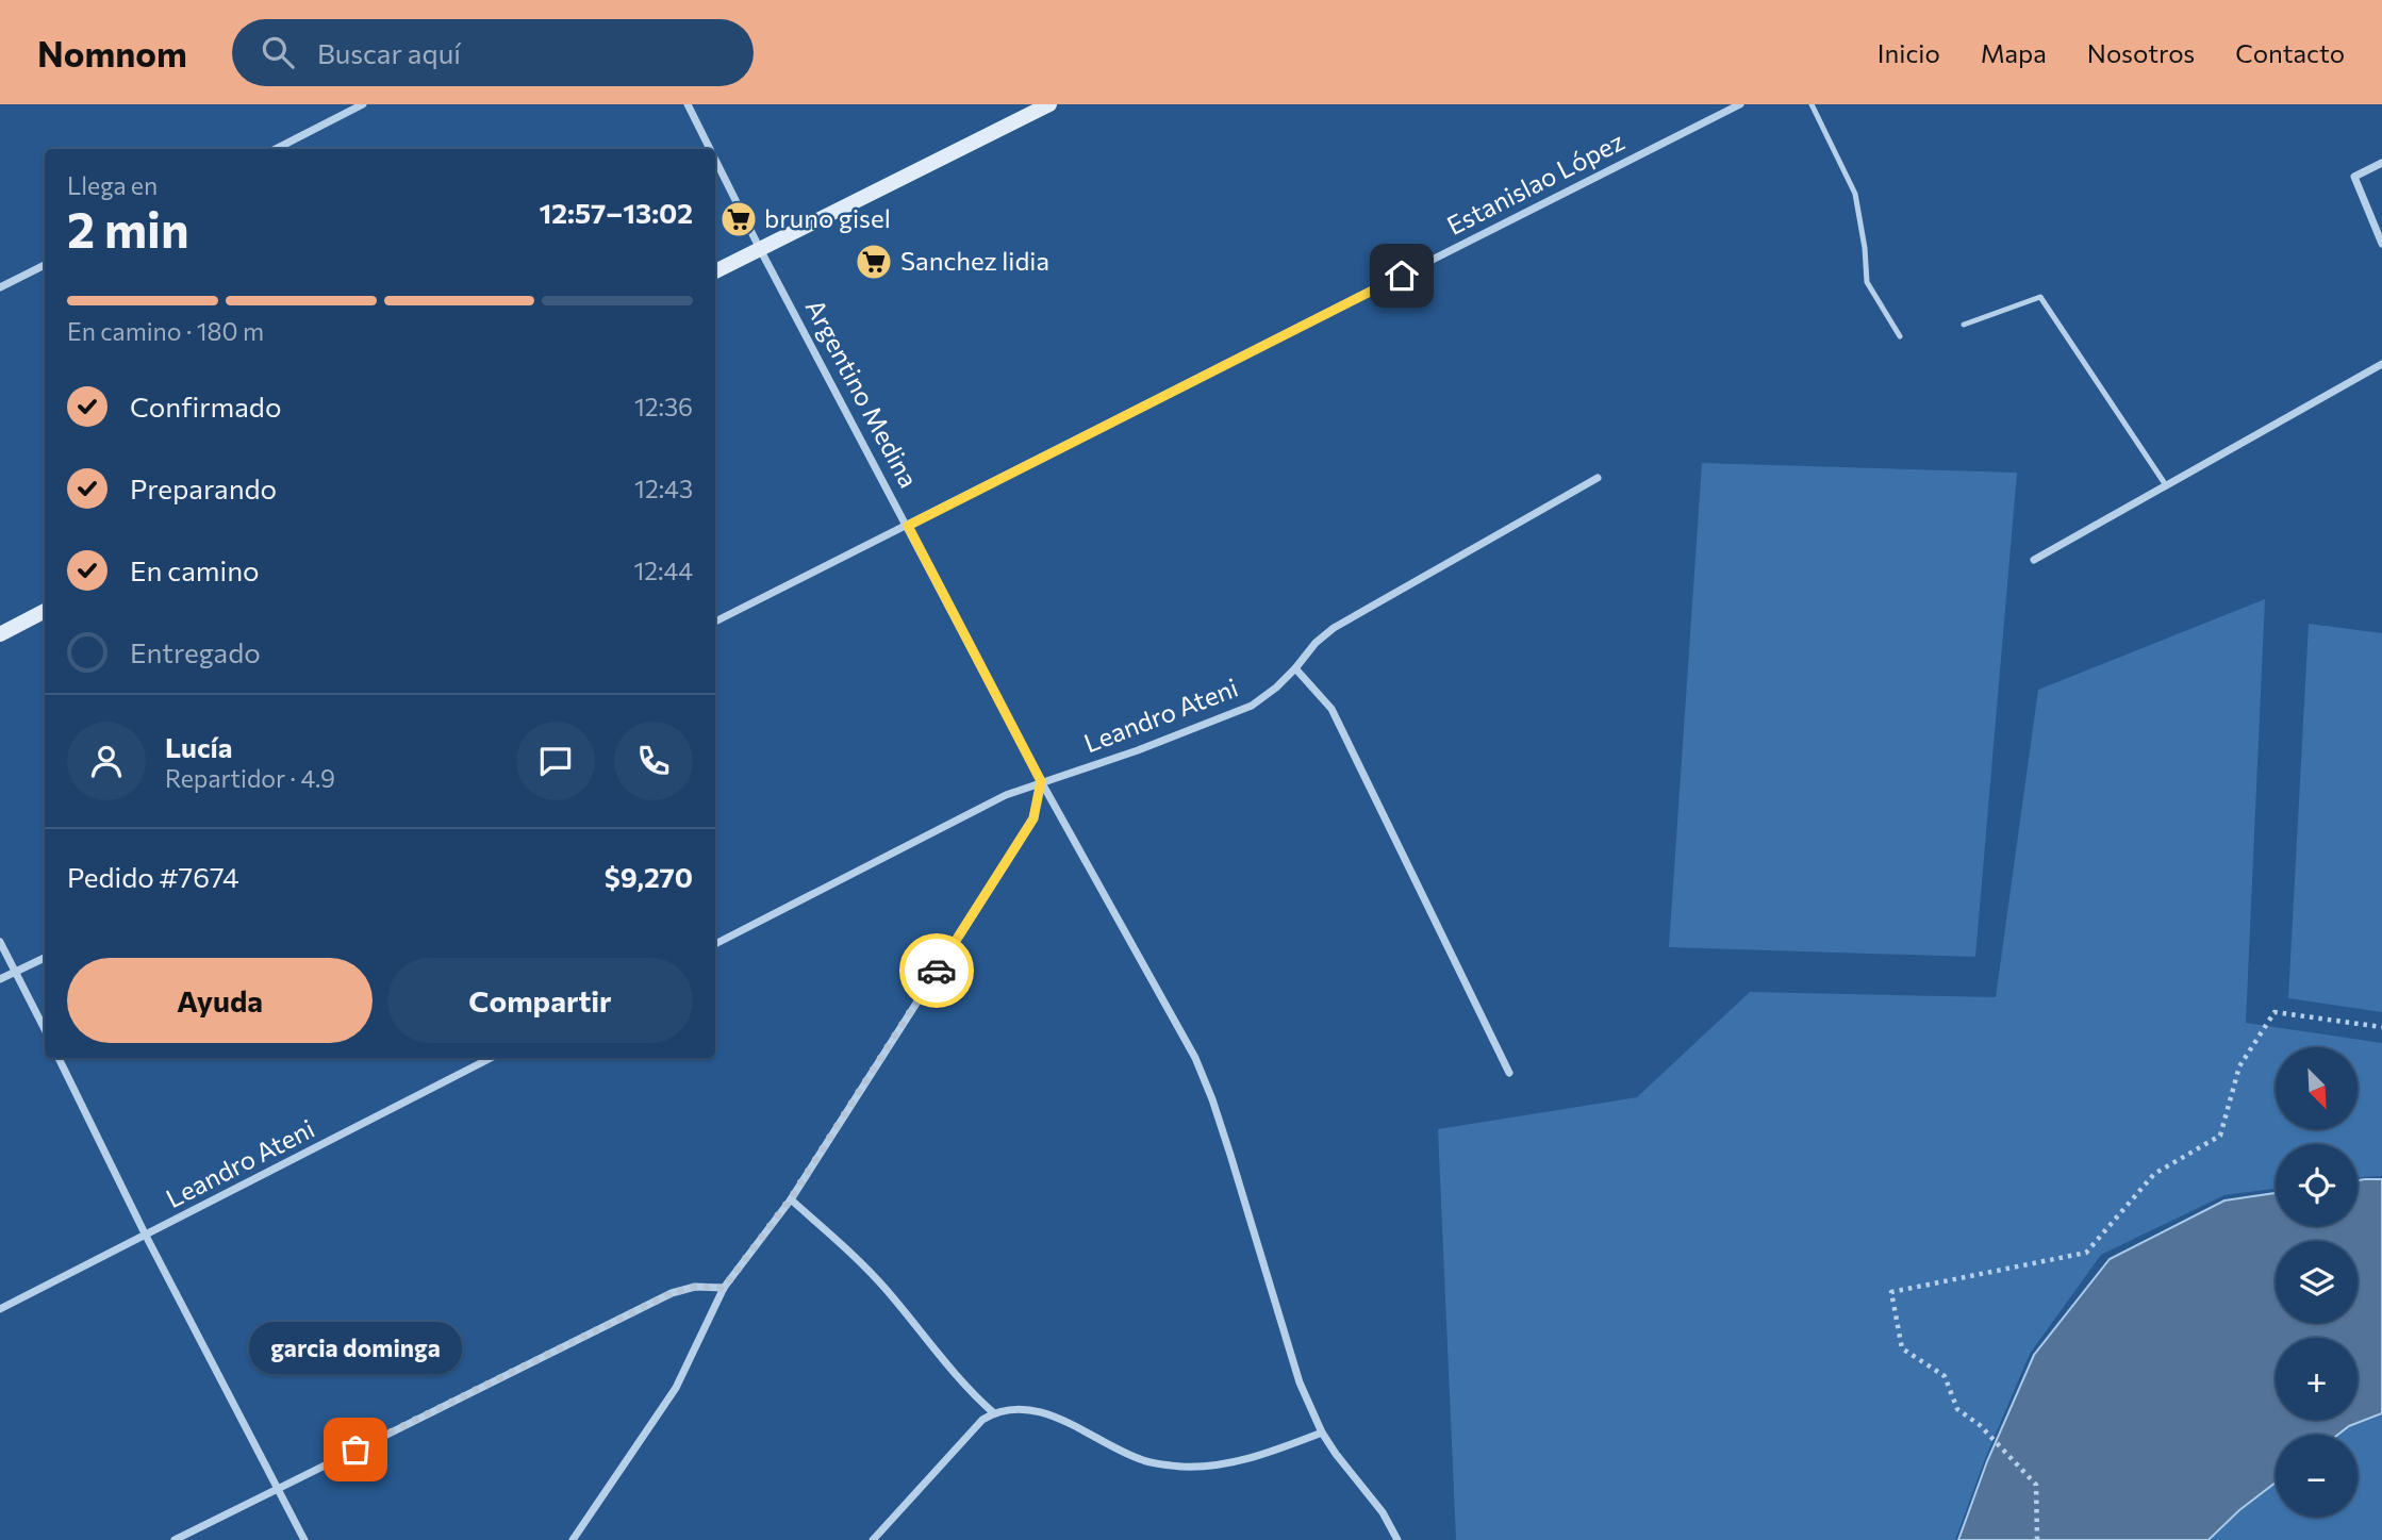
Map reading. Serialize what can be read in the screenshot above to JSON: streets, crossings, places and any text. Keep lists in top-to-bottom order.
{
  "streets": {
    "street": ["Estanislao López", "Argentino Medina", "Leandro Ateni"]
  },
  "crossings": [
    ["Estanislao López", "Argentino Medina"],
    ["Argentino Medina", "Leandro Ateni"]
  ],
  "places": {
    "supermarket": ["bruno gisel", "Sanchez lidia"],
    "other": ["garcia dominga"]
  },
  "north": "bottom right",
  "page": {
    "header": "Nomnom",
    "search": "Buscar aquí",
    "nav": [
      "Inicio",
      "Mapa",
      "Nosotros",
      "Contacto"
    ],
    "heading": ["2 min", "Llega en", "12:57–13:02"],
    "panel": [
      "Lucía",
      "Repartidor · 4.9",
      "Pedido #7674",
      "$9,270"
    ],
    "bar": "En camino · 180 m",
    "list": [
      ["Confirmado", "12:36"],
      ["Preparando", "12:43"],
      ["En camino", "12:44"],
      "Entregado"
    ],
    "buttons": ["Ayuda", "Compartir"],
    "map_buttons": ["+", "−"],
    "bubble": "garcia dominga"
  }
}
